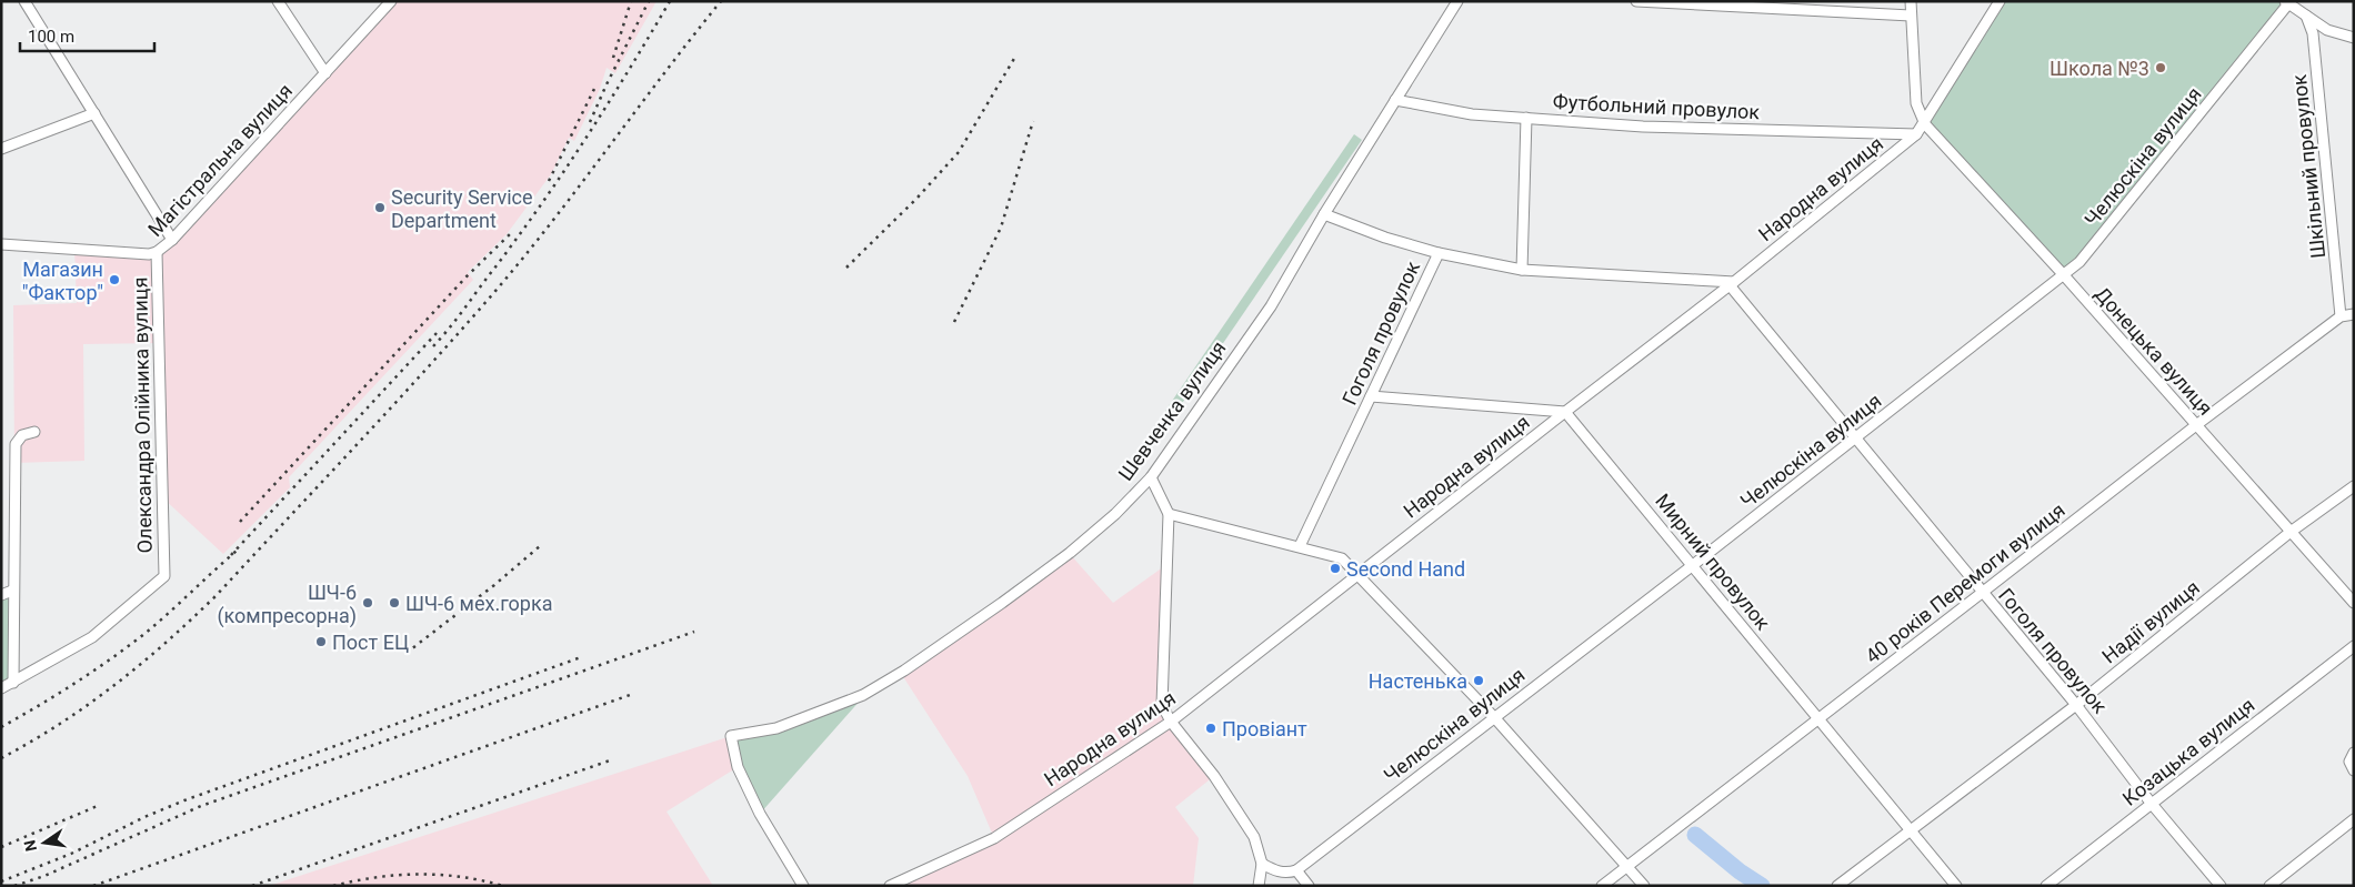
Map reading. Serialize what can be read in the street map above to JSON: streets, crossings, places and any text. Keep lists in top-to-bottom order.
{
  "streets": {
    "street": [
      "Футбольний провулок",
      "Челюскіна вулиця",
      "Магістральна вулиця",
      "Шкільний провулок",
      "Народна вулиця",
      "Гоголя провулок",
      "Донецька вулиця",
      "Шевченка вулиця",
      "Олександра Олійника вулиця",
      "Мирний провулок",
      "40 років Перемоги вулиця",
      "Надії вулиця",
      "Козацька вулиця"
    ]
  },
  "crossings": [
    ["Футбольний провулок", "Народна вулиця"],
    ["Футбольний провулок", "Шевченка вулиця"],
    ["Челюскіна вулиця", "Гоголя провулок"],
    ["Челюскіна вулиця", "Донецька вулиця"],
    ["Челюскіна вулиця", "Мирний провулок"],
    ["Магістральна вулиця", "Олександра Олійника вулиця"],
    ["Шкільний провулок", "40 років Перемоги вулиця"],
    ["Народна вулиця", "Гоголя провулок"],
    ["Народна вулиця", "Донецька вулиця"],
    ["Народна вулиця", "Мирний провулок"],
    ["Гоголя провулок", "40 років Перемоги вулиця"],
    ["Гоголя провулок", "Надії вулиця"],
    ["Гоголя провулок", "Козацька вулиця"],
    ["Донецька вулиця", "40 років Перемоги вулиця"],
    ["Донецька вулиця", "Надії вулиця"],
    ["Мирний провулок", "40 років Перемоги вулиця"],
    ["Мирний провулок", "Надії вулиця"]
  ],
  "places": [
    "Школа №3",
    "Security Service Department",
    "Магазин \"Фактор\"",
    "Second Hand",
    "ШЧ-6 (компресорна)",
    "ШЧ-6 мех.горка",
    "Пост ЕЦ",
    "Настенька",
    "Провіант"
  ],
  "scale_bar": "100 m",
  "north": "left"
}
